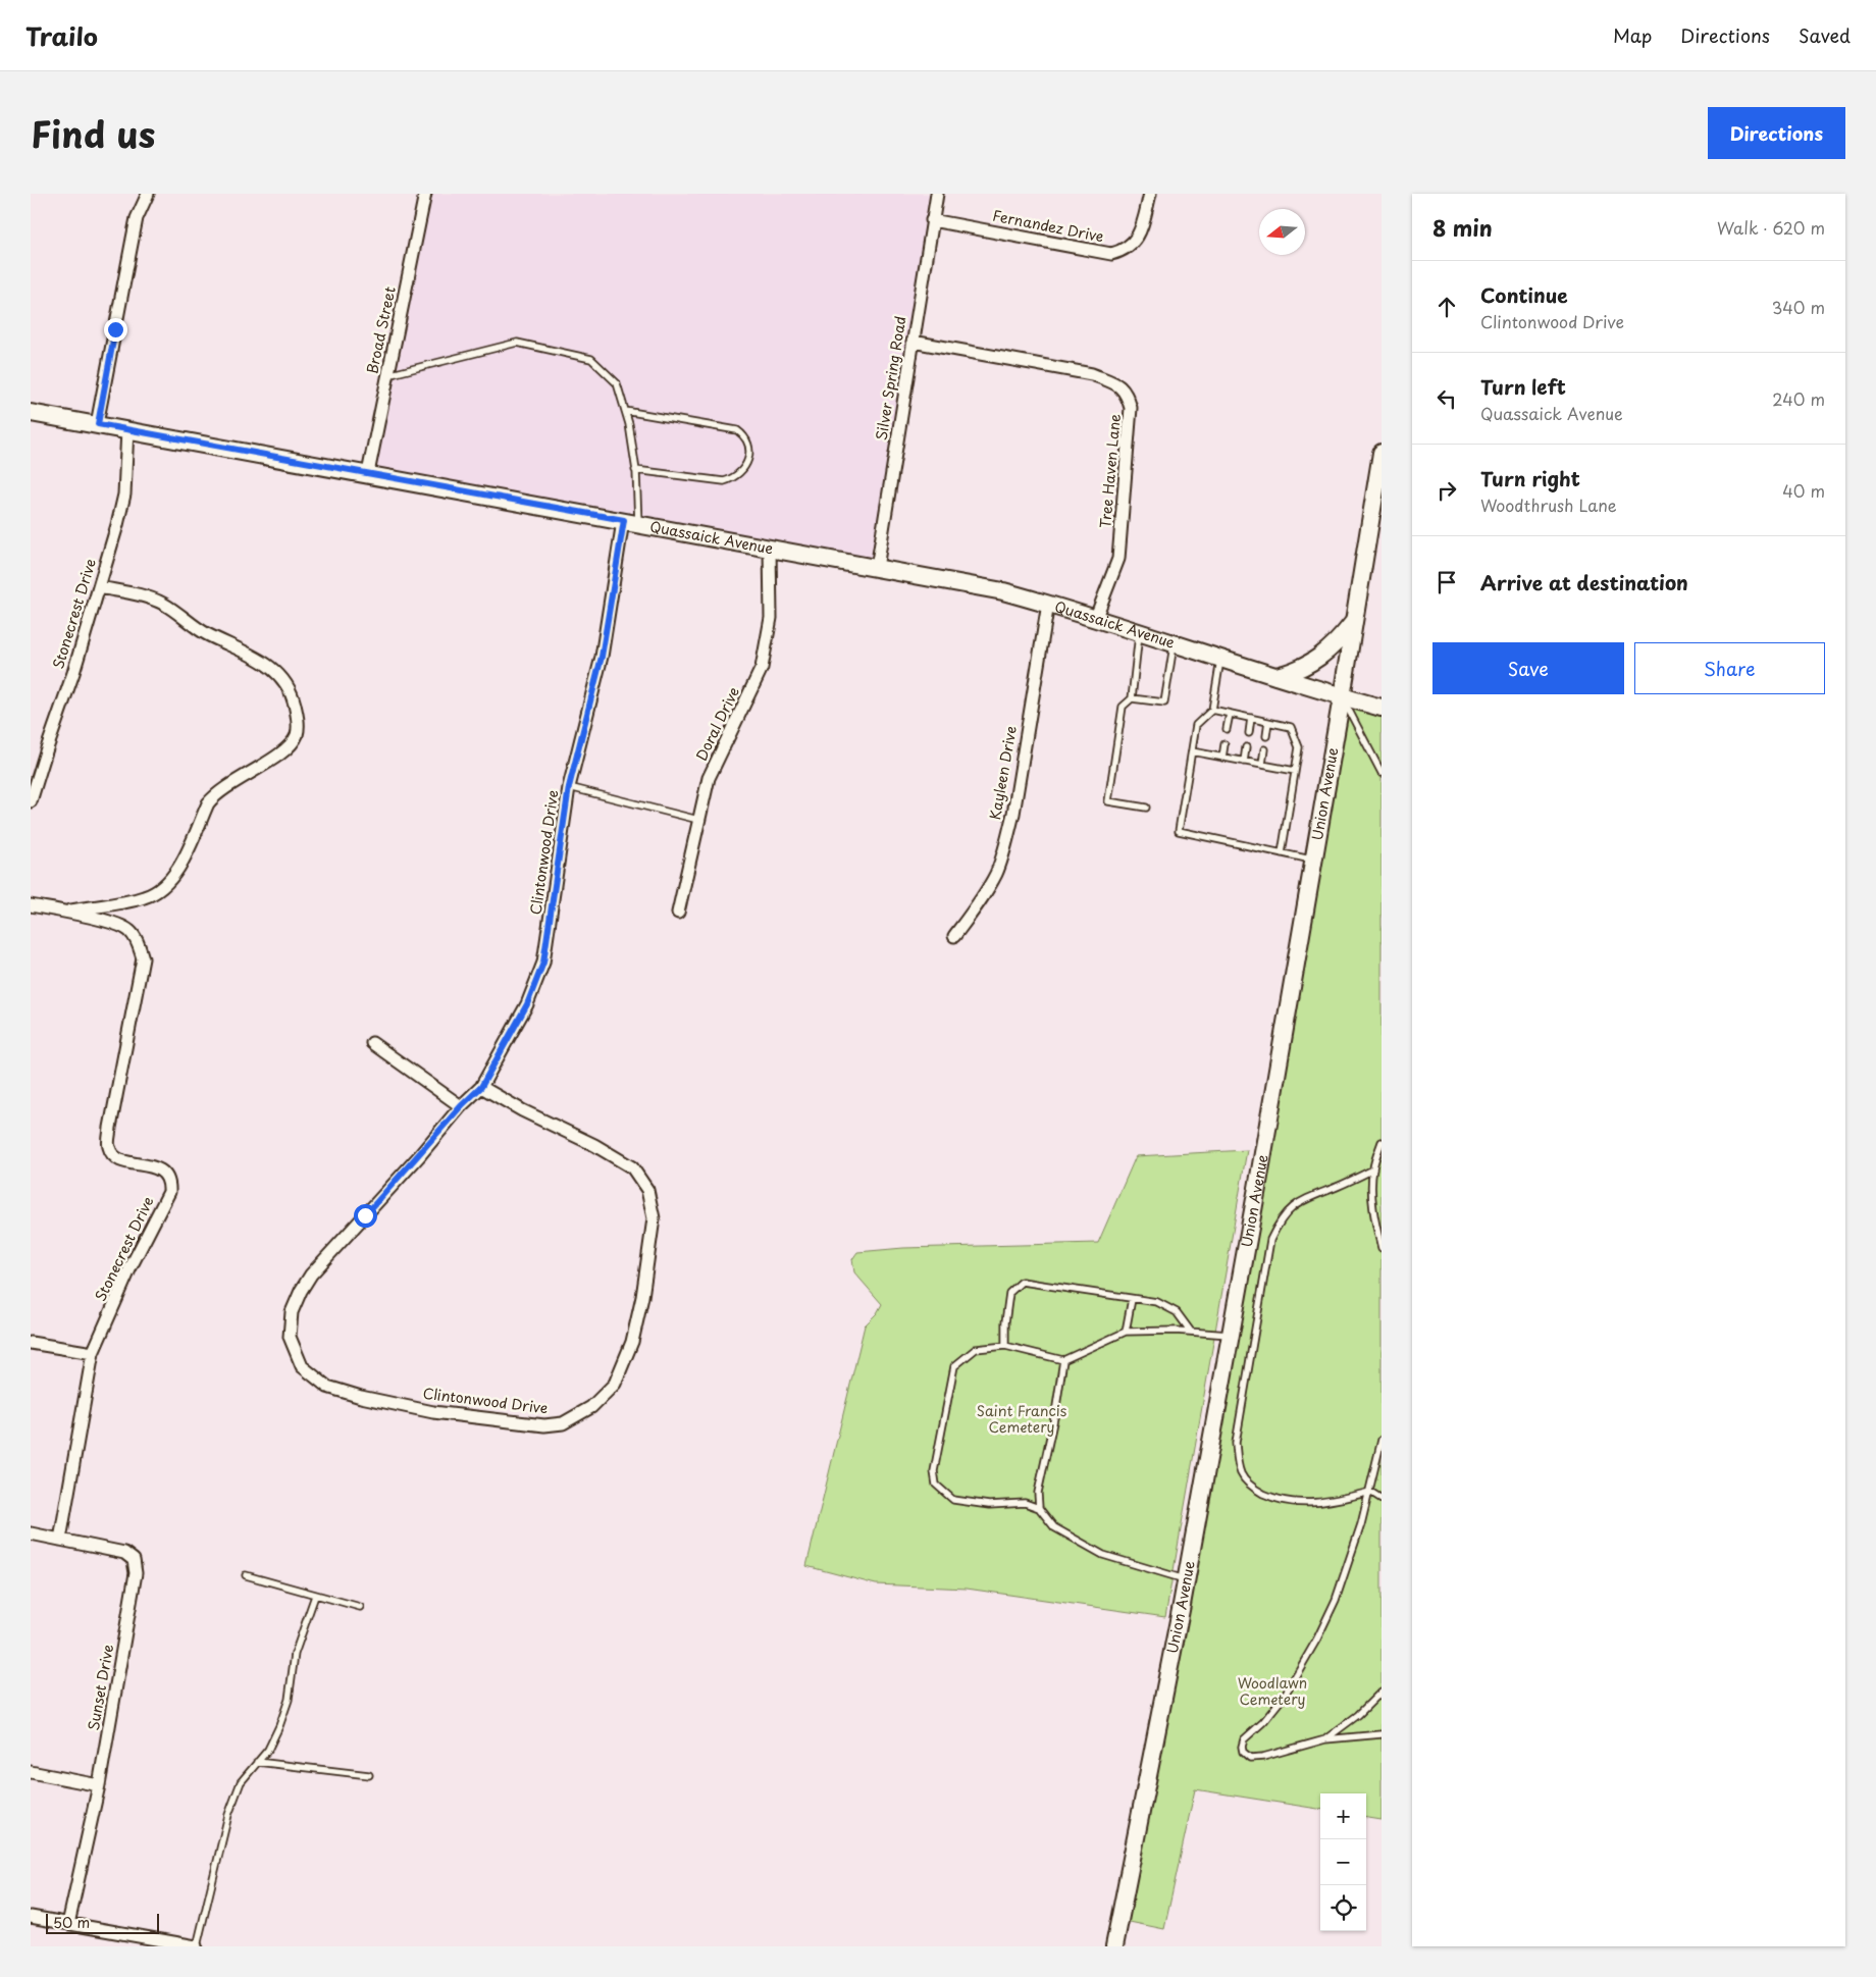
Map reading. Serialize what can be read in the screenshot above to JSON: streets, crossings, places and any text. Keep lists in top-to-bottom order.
{
  "streets": {
    "street": [
      "Fernandez Drive",
      "Broad Street",
      "Silver Spring Road",
      "Tree Haven Lane",
      "Quassaick Avenue",
      "Stonecrest Drive",
      "Doral Drive",
      "Kayleen Drive",
      "Union Avenue",
      "Clintonwood Drive",
      "Sunset Drive"
    ]
  },
  "crossings": [
    ["Fernandez Drive", "Silver Spring Road"],
    ["Broad Street", "Quassaick Avenue"],
    ["Silver Spring Road", "Tree Haven Lane"],
    ["Silver Spring Road", "Quassaick Avenue"],
    ["Tree Haven Lane", "Quassaick Avenue"],
    ["Quassaick Avenue", "Stonecrest Drive"],
    ["Quassaick Avenue", "Doral Drive"],
    ["Quassaick Avenue", "Kayleen Drive"],
    ["Quassaick Avenue", "Union Avenue"],
    ["Quassaick Avenue", "Clintonwood Drive"],
    ["Stonecrest Drive", "Sunset Drive"]
  ],
  "parks": ["Saint Francis Cemetery", "Woodlawn Cemetery"],
  "scale_bar": "50 m",
  "north": "left",
  "page": {
    "header": "Trailo",
    "nav": ["Map", "Directions", "Saved"],
    "title": "Find us",
    "buttons": [
      "Directions",
      ["Save", "Share"]
    ],
    "heading": ["8 min", "Walk · 620 m"],
    "list": [
      ["Continue", "Clintonwood Drive", "340 m"],
      ["Turn left", "Quassaick Avenue", "240 m"],
      ["Turn right", "Woodthrush Lane", "40 m"],
      "Arrive at destination"
    ],
    "map_buttons": ["+", "−"],
    "scale": "50 m"
  }
}
